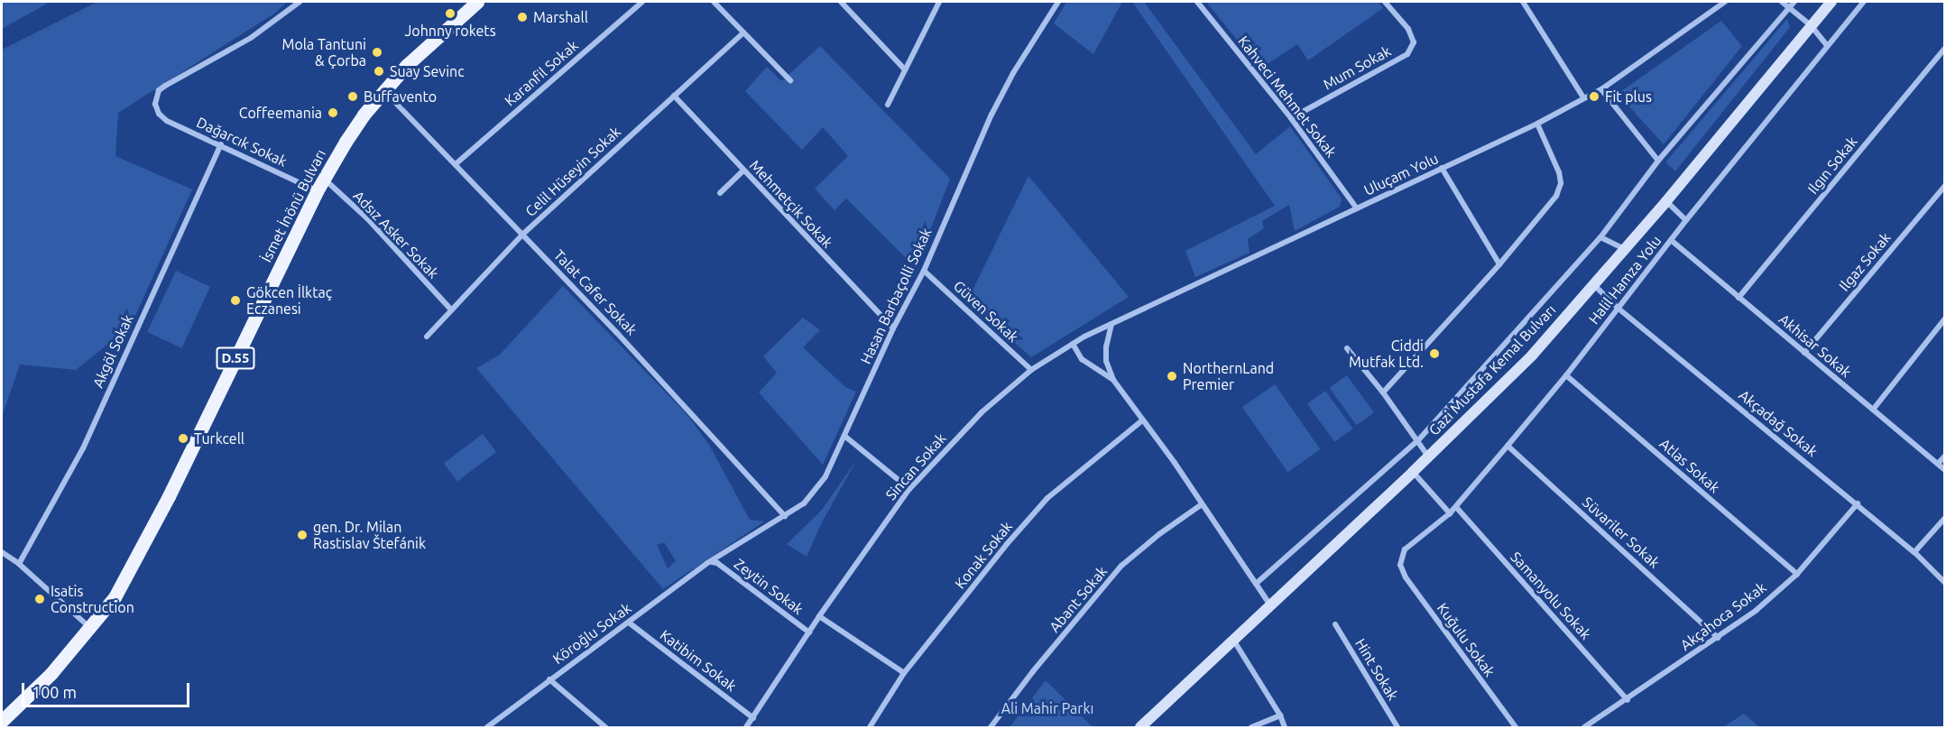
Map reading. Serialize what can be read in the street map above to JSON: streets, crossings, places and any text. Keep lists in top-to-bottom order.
{
  "streets": {
    "main road": ["İsmet İnönü Bulvarı", "D.55", "Gazi Mustafa Kemal Bulvarı"],
    "street": [
      "Mum Sokak",
      "Karanfil Sokak",
      "Kahveci Mehmet Sokak",
      "Dağarcık Sokak",
      "Ilgın Sokak",
      "Celil Hüseyin Sokak",
      "Uluçam Yolu",
      "Mehmetçik Sokak",
      "Adsız Asker Sokak",
      "Ilgaz Sokak",
      "Halil Hamza Yolu",
      "Talat Cafer Sokak",
      "Hasan Barbaçolli Sokak",
      "Güven Sokak",
      "Akhisar Sokak",
      "Akgöl Sokak",
      "Akçadağ Sokak",
      "Atlas Sokak",
      "Sincan Sokak",
      "Süvariler Sokak",
      "Konak Sokak",
      "Zeytin Sokak",
      "Samanyolu Sokak",
      "Abant Sokak",
      "Akçahoca Sokak",
      "Köroğlu Sokak",
      "Kuğulu Sokak",
      "Katibim Sokak",
      "Hint Sokak"
    ]
  },
  "crossings": [
    ["Mum Sokak", "Kahveci Mehmet Sokak"],
    ["Karanfil Sokak", "Talat Cafer Sokak"],
    ["Kahveci Mehmet Sokak", "Uluçam Yolu"],
    ["Dağarcık Sokak", "İsmet İnönü Bulvarı"],
    ["Dağarcık Sokak", "Adsız Asker Sokak"],
    ["Dağarcık Sokak", "Akgöl Sokak"],
    ["Ilgın Sokak", "Akhisar Sokak"],
    ["Celil Hüseyin Sokak", "Mehmetçik Sokak"],
    ["Celil Hüseyin Sokak", "Adsız Asker Sokak"],
    ["Celil Hüseyin Sokak", "Talat Cafer Sokak"],
    ["Uluçam Yolu", "Sincan Sokak"],
    ["Mehmetçik Sokak", "Hasan Barbaçolli Sokak"],
    ["İsmet İnönü Bulvarı", "Adsız Asker Sokak"],
    ["İsmet İnönü Bulvarı", "Talat Cafer Sokak"],
    ["Ilgaz Sokak", "Akhisar Sokak"],
    ["Halil Hamza Yolu", "Akhisar Sokak"],
    ["Halil Hamza Yolu", "Akçadağ Sokak"],
    ["Halil Hamza Yolu", "Atlas Sokak"],
    ["Halil Hamza Yolu", "Süvariler Sokak"],
    ["Halil Hamza Yolu", "Samanyolu Sokak"],
    ["Halil Hamza Yolu", "Kuğulu Sokak"],
    ["Talat Cafer Sokak", "Hasan Barbaçolli Sokak"],
    ["Hasan Barbaçolli Sokak", "Güven Sokak"],
    ["Hasan Barbaçolli Sokak", "Zeytin Sokak"],
    ["Hasan Barbaçolli Sokak", "Köroğlu Sokak"],
    ["Güven Sokak", "Sincan Sokak"],
    ["Gazi Mustafa Kemal Bulvarı", "Akçadağ Sokak"],
    ["Akçadağ Sokak", "Akçahoca Sokak"],
    ["Atlas Sokak", "Akçahoca Sokak"],
    ["Sincan Sokak", "Zeytin Sokak"],
    ["Sincan Sokak", "Katibim Sokak"],
    ["Süvariler Sokak", "Akçahoca Sokak"],
    ["Zeytin Sokak", "Köroğlu Sokak"],
    ["Samanyolu Sokak", "Akçahoca Sokak"],
    ["Köroğlu Sokak", "Katibim Sokak"]
  ],
  "parks": ["Ali Mahir Parkı"],
  "places": [
    "Johnny rokets",
    "Marshall",
    "Mola Tantuni & Çorba",
    "Suay Sevinc",
    "Buffavento",
    "Fit plus",
    "Coffeemania",
    "Gökcen İlktaç Eczanesi",
    "Ciddi Mutfak Ltd.",
    "NorthernLand Premier",
    "Turkcell",
    "gen. Dr. Milan Rastislav Štefánik",
    "Isatis Construction"
  ],
  "scale_bar": "100 m"
}
